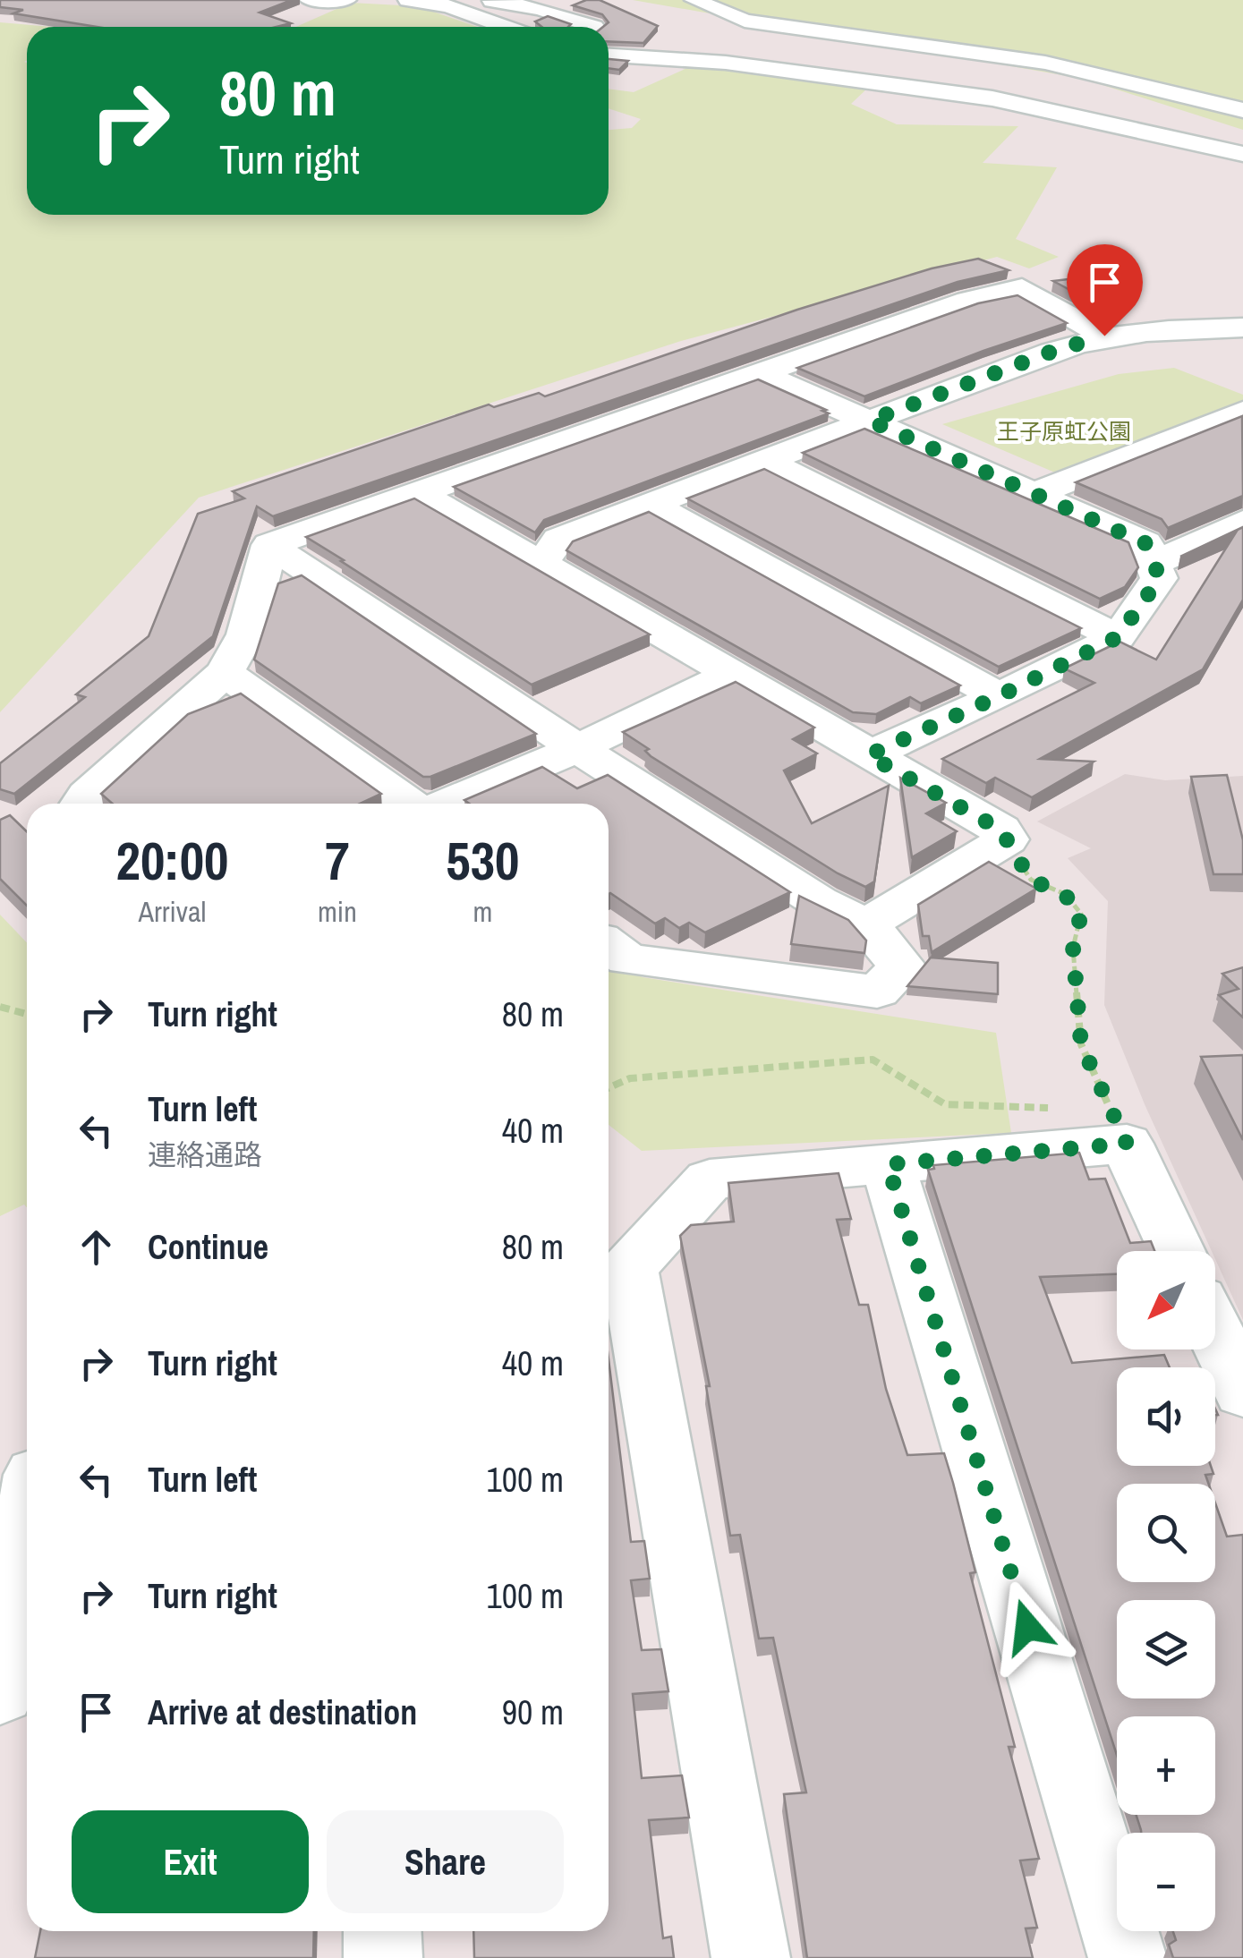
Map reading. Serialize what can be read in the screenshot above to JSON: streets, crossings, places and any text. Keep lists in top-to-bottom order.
{
  "parks": ["王子原虹公園"],
  "north": "bottom left",
  "page": {
    "turn": ["80 m", "Turn right"],
    "eta": [
      "20:00",
      "Arrival",
      "7",
      "min",
      "530",
      "m"
    ],
    "list": [
      {
        "name": "Turn right",
        "value": "80 m"
      },
      {
        "name": "Turn left",
        "note": "連絡通路",
        "value": "40 m"
      },
      {
        "name": "Continue",
        "value": "80 m"
      },
      {
        "name": "Turn right",
        "value": "40 m"
      },
      {
        "name": "Turn left",
        "value": "100 m"
      },
      {
        "name": "Turn right",
        "value": "100 m"
      },
      {
        "name": "Arrive at destination",
        "value": "90 m"
      }
    ],
    "map_buttons": ["+", "−"],
    "buttons": ["Exit", "Share"]
  }
}
